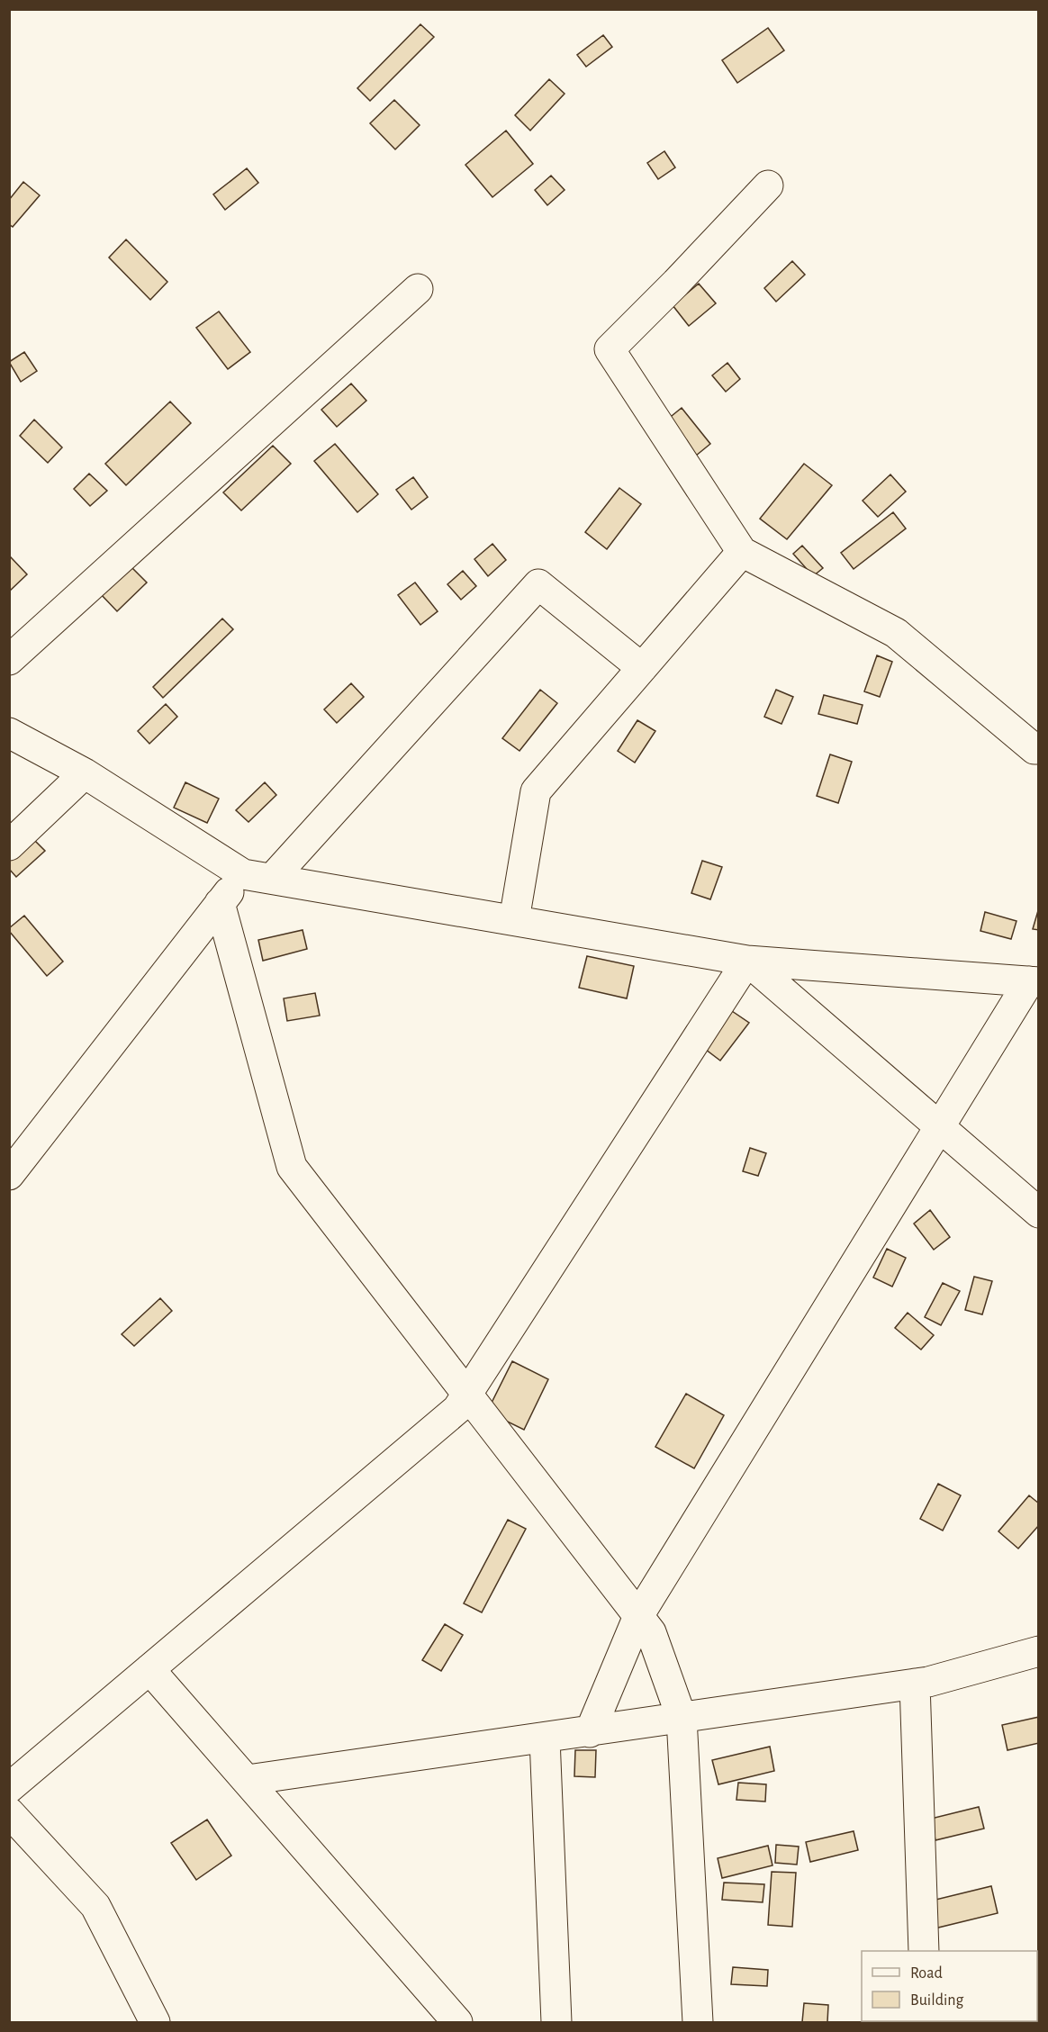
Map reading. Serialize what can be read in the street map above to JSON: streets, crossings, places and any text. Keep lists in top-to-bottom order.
{
  "legend": ["Road", "Building"]
}
